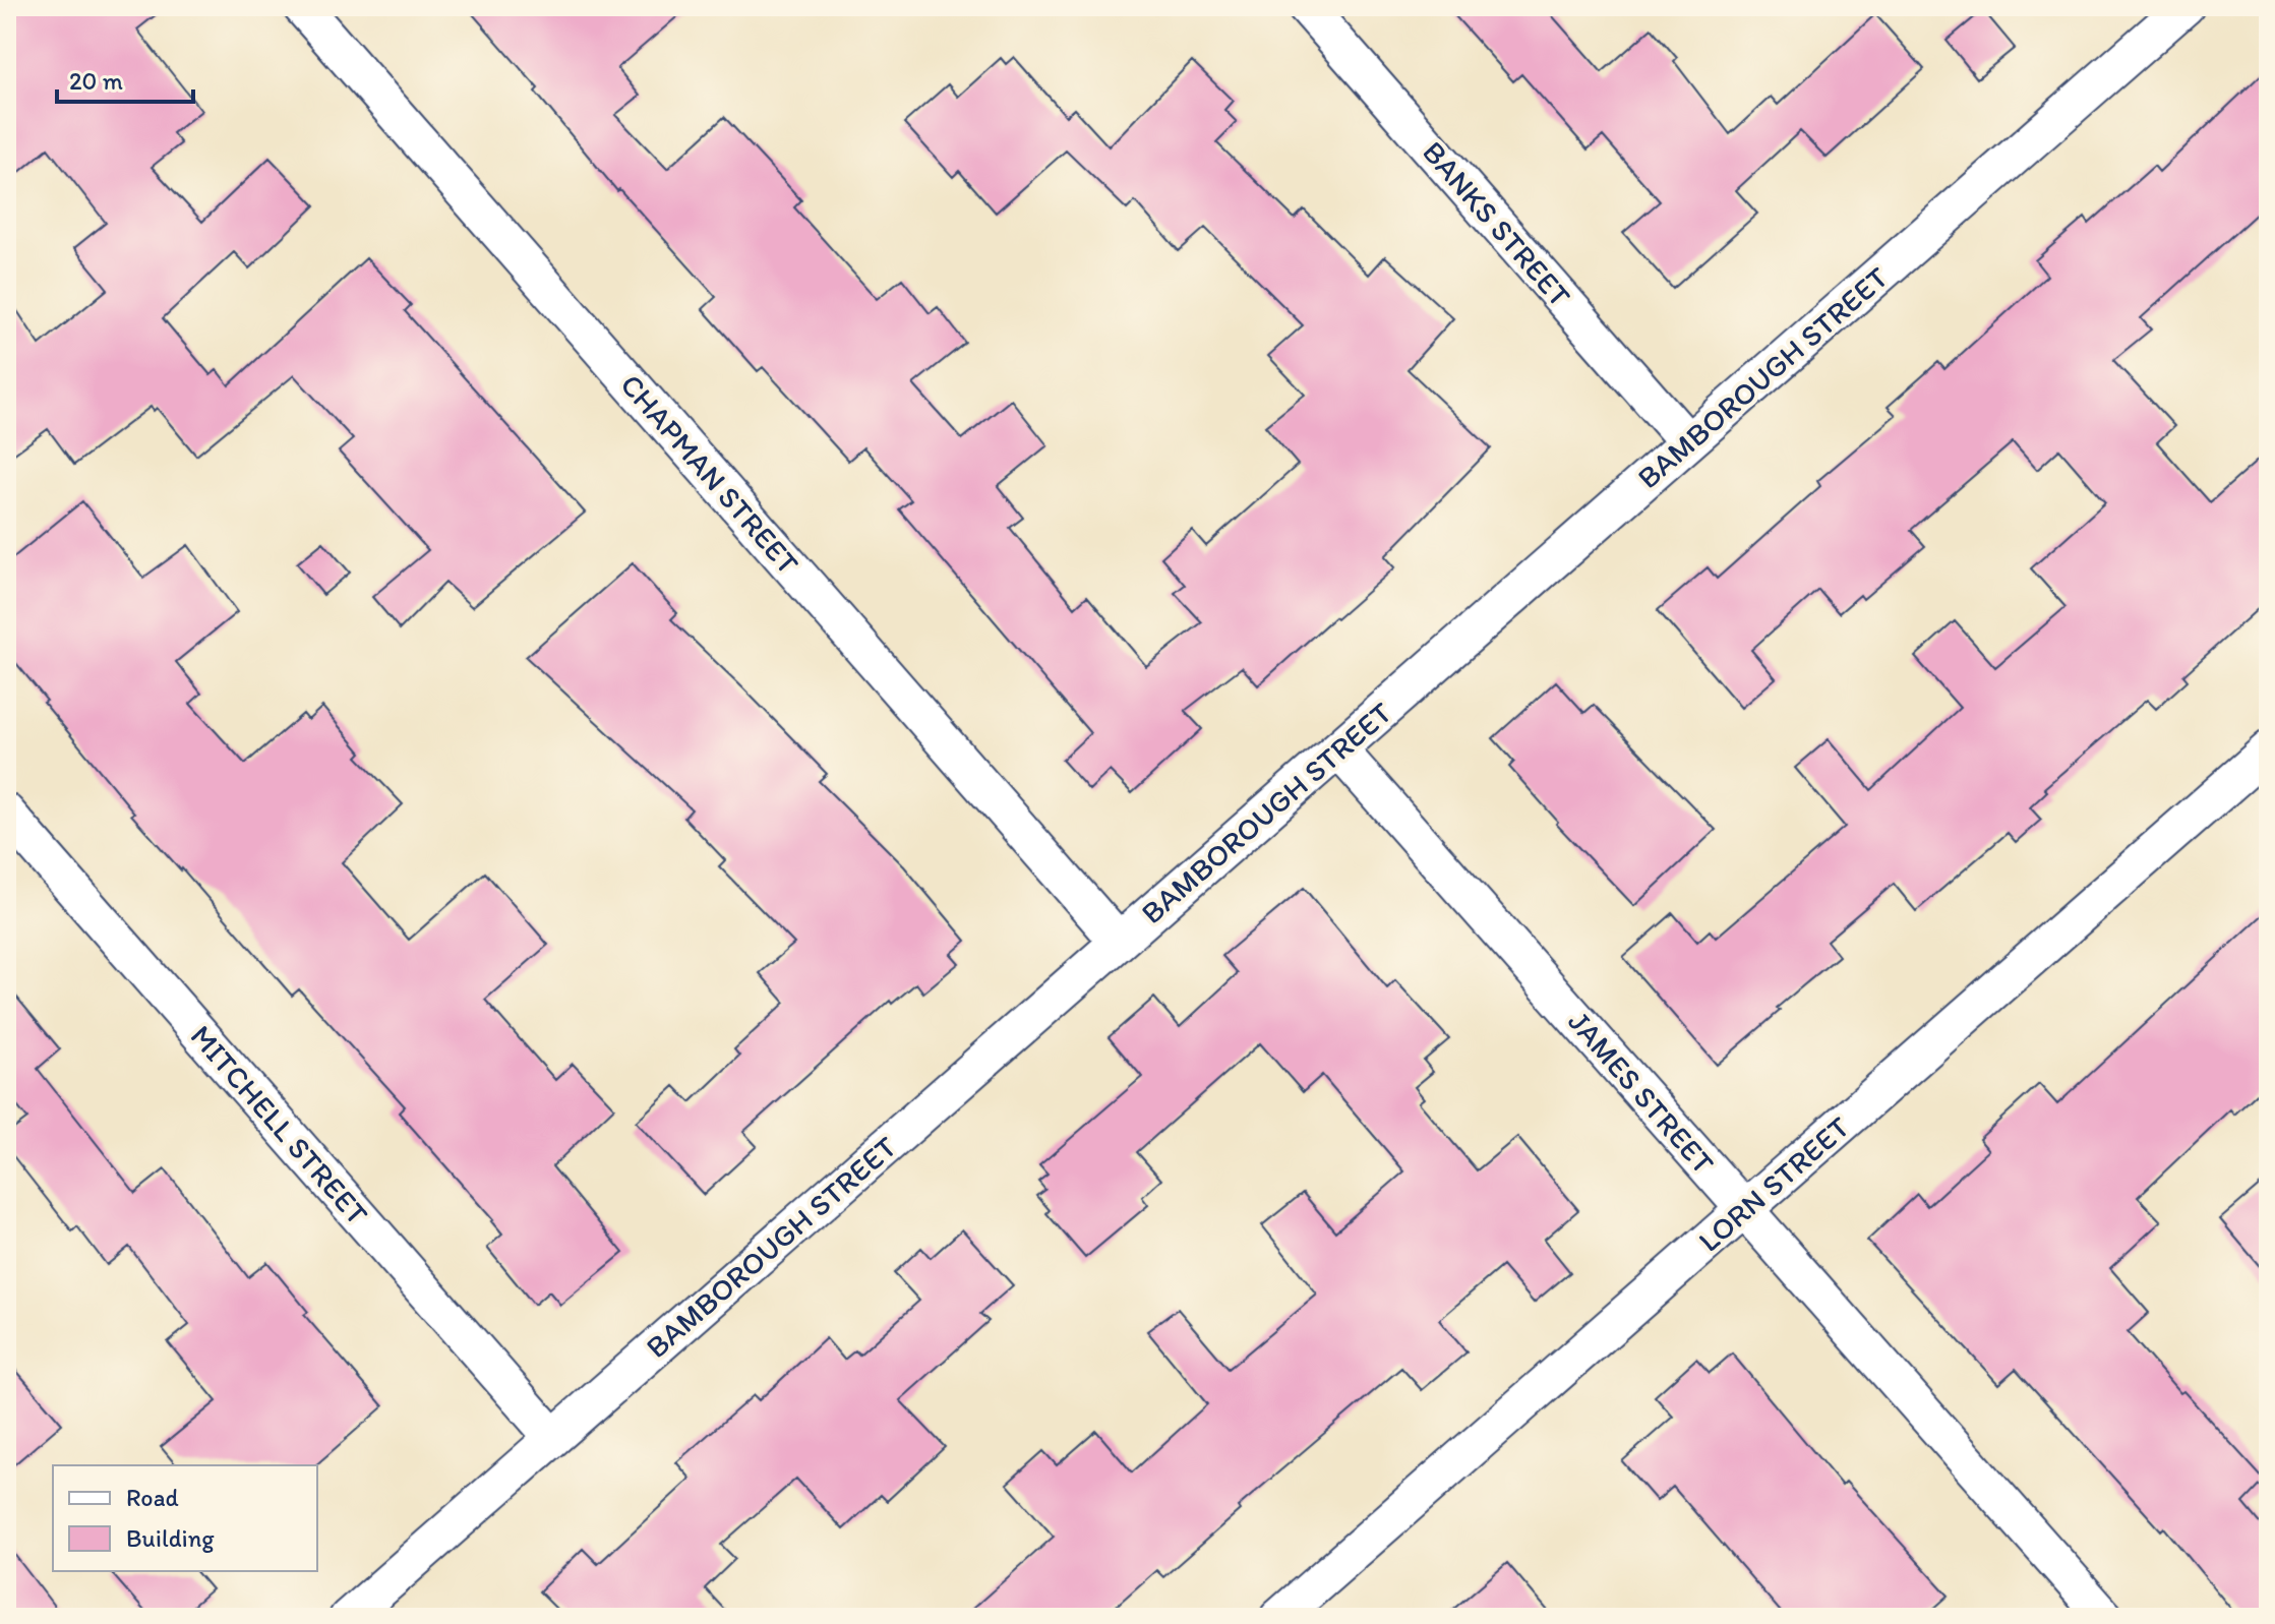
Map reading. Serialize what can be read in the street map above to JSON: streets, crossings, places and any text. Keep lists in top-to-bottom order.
{
  "streets": {
    "street": [
      "BANKS STREET",
      "BAMBOROUGH STREET",
      "CHAPMAN STREET",
      "JAMES STREET",
      "MITCHELL STREET",
      "LORN STREET"
    ]
  },
  "crossings": [
    ["BANKS STREET", "BAMBOROUGH STREET"],
    ["BAMBOROUGH STREET", "CHAPMAN STREET"],
    ["BAMBOROUGH STREET", "JAMES STREET"],
    ["BAMBOROUGH STREET", "MITCHELL STREET"],
    ["JAMES STREET", "LORN STREET"]
  ],
  "legend": ["Road", "Building"],
  "scale_bar": "20 m"
}
